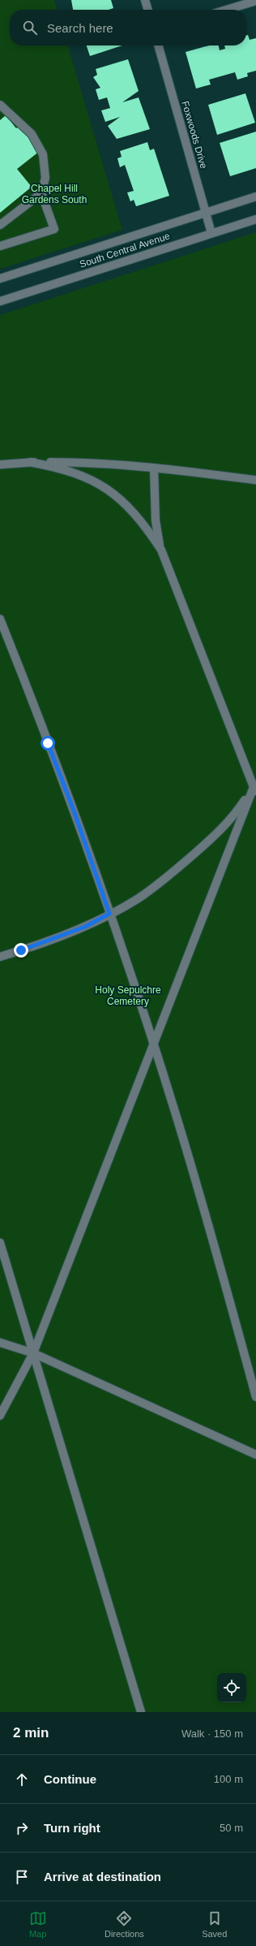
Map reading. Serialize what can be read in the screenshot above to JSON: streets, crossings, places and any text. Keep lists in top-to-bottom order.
{
  "streets": {
    "street": ["Foxwoods Drive", "South Central Avenue"]
  },
  "crossings": [
    ["Foxwoods Drive", "South Central Avenue"]
  ],
  "parks": ["Chapel Hill Gardens South", "Holy Sepulchre Cemetery"],
  "page": {
    "search": "Search here",
    "heading": ["2 min", "Walk · 150 m"],
    "list": [
      ["Continue", "100 m"],
      ["Turn right", "50 m"],
      "Arrive at destination"
    ],
    "nav": ["Map", "Directions", "Saved"]
  }
}
